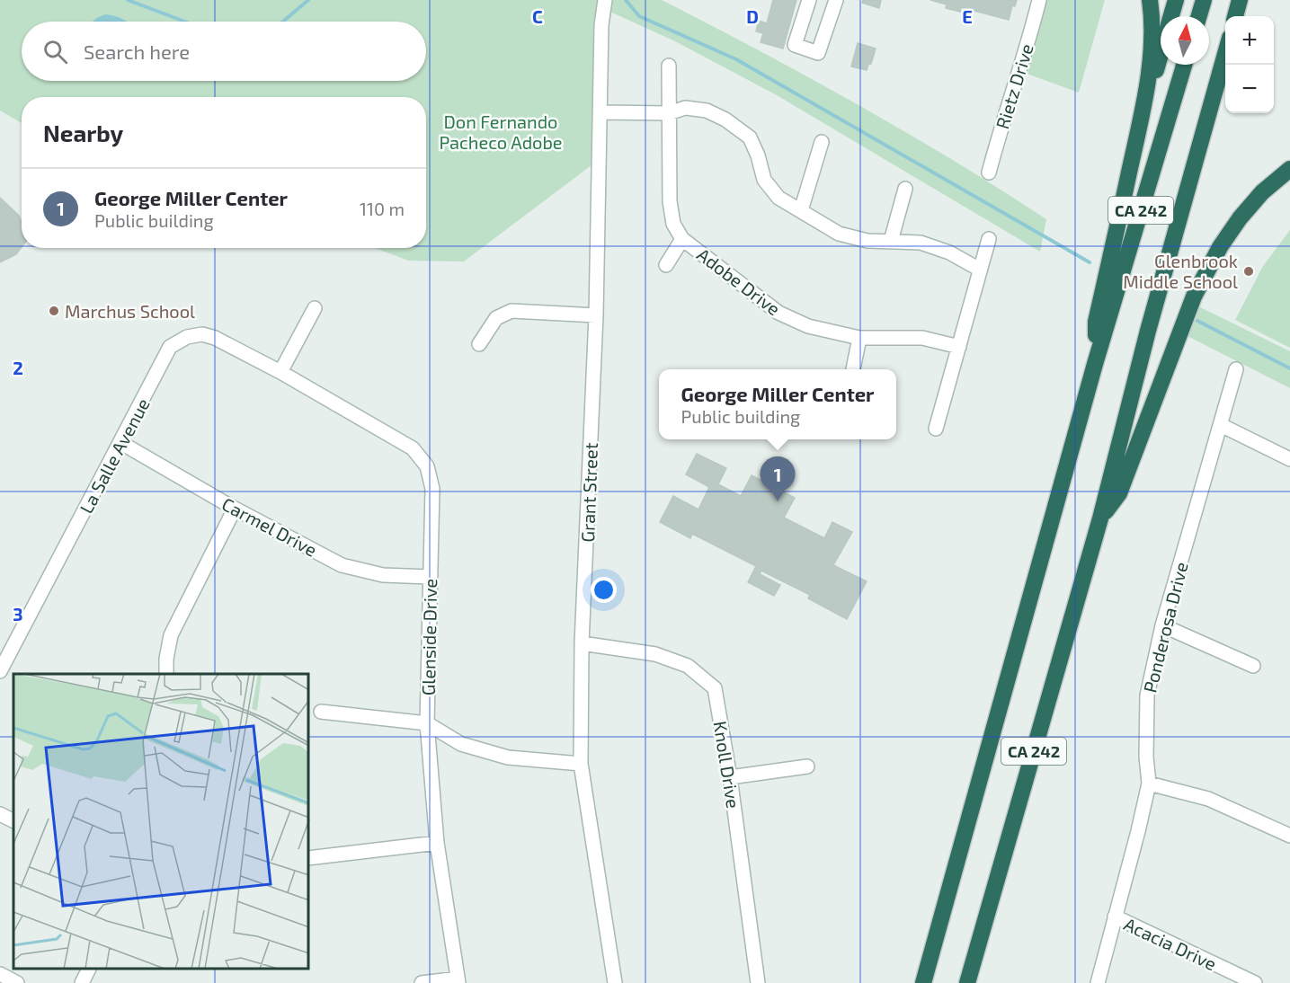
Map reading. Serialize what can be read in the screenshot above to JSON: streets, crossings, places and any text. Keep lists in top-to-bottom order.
{
  "streets": {
    "highway": ["CA 242"],
    "street": [
      "Rietz Drive",
      "Adobe Drive",
      "La Salle Avenue",
      "Grant Street",
      "Carmel Drive",
      "Ponderosa Drive",
      "Glenside Drive",
      "Knoll Drive",
      "Acacia Drive"
    ]
  },
  "crossings": [
    ["La Salle Avenue", "Carmel Drive"],
    ["La Salle Avenue", "Glenside Drive"],
    ["Grant Street", "Knoll Drive"],
    ["Carmel Drive", "Glenside Drive"],
    ["Ponderosa Drive", "Acacia Drive"]
  ],
  "parks": ["Don Fernando Pacheco Adobe"],
  "places": ["Glenbrook Middle School", "Marchus School"],
  "north": "top",
  "page": {
    "map_buttons": ["+", "−"],
    "search": "Search here",
    "heading": "Nearby",
    "list": [
      {
        "mark": "1",
        "name": "George Miller Center",
        "note": "Public building",
        "value": "110 m"
      }
    ],
    "popup": ["George Miller Center", "Public building"],
    "pins": "1"
  },
  "grid": {
    "columns": ["C", "D", "E"],
    "rows": ["2", "3"]
  }
}
